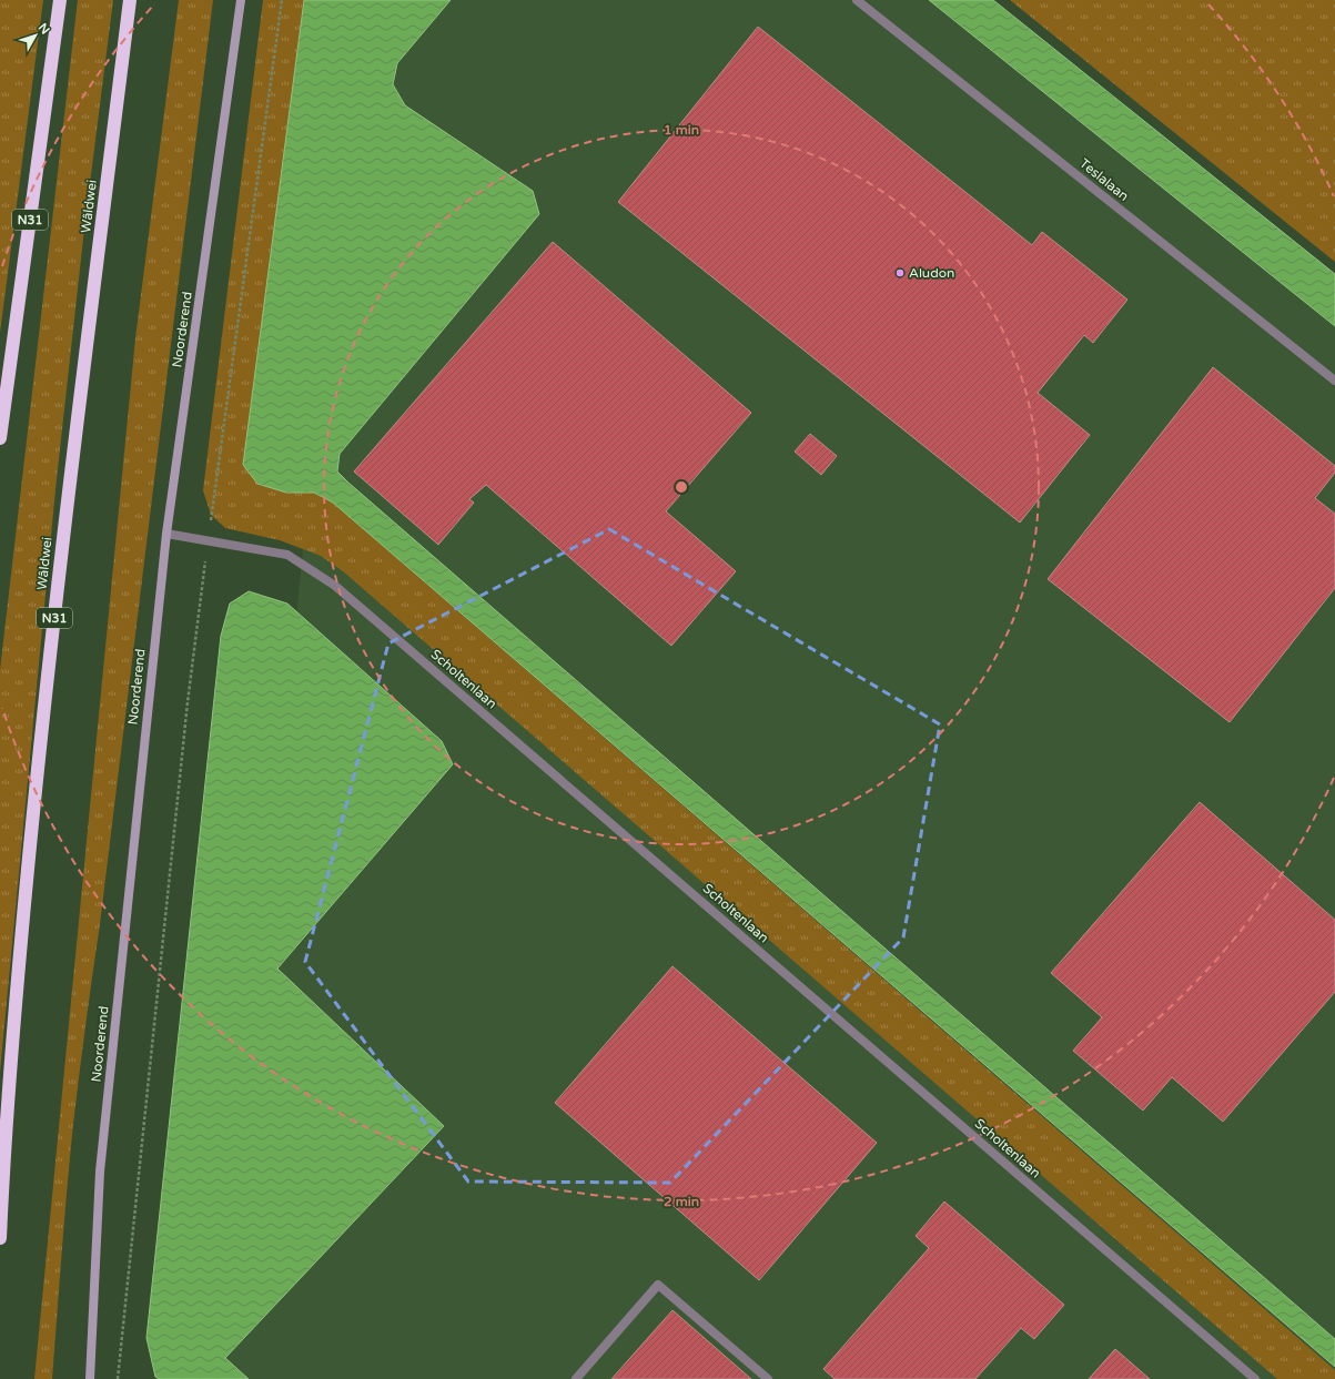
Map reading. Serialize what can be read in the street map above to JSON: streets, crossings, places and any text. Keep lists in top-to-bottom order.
{
  "streets": {
    "highway": ["Wâldwei", "N31"],
    "street": ["Teslalaan", "Noorderend", "Scholtenlaan"]
  },
  "crossings": [
    ["Noorderend", "Scholtenlaan"]
  ],
  "places": ["Aludon"],
  "north": "top right",
  "rings": ["1 min", "2 min"]
}
